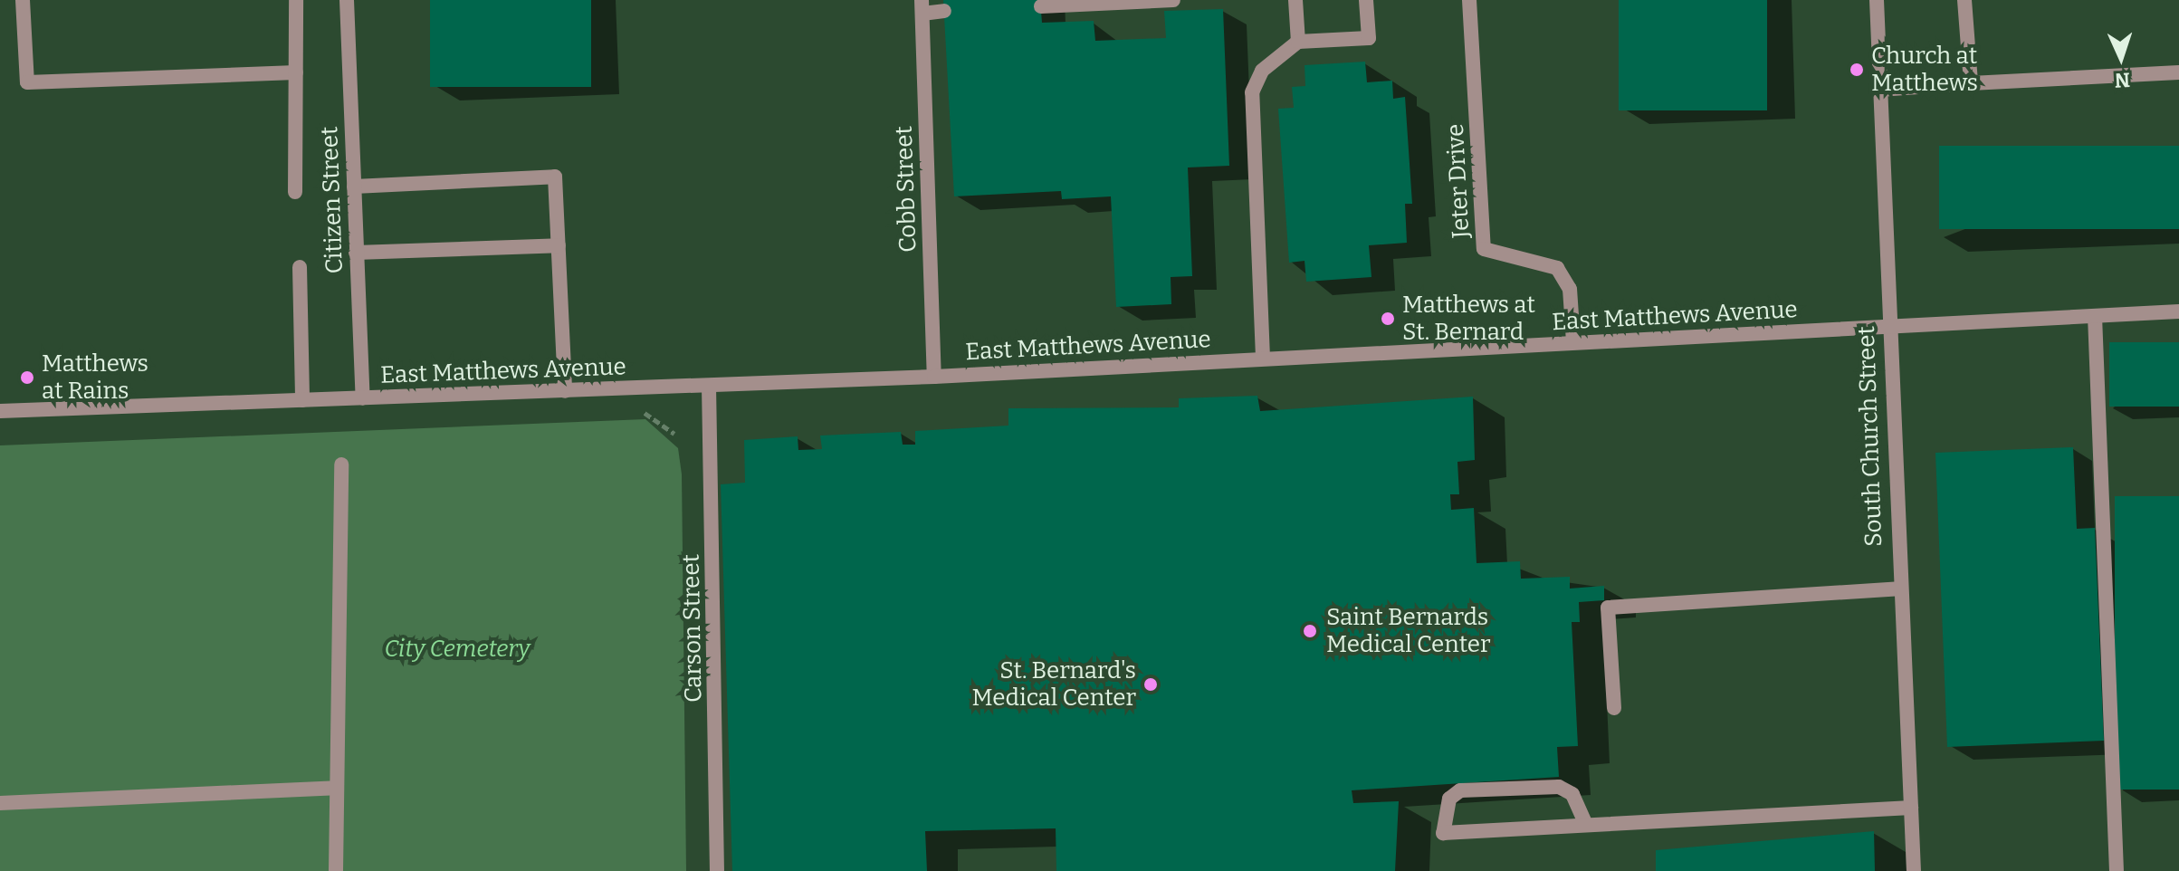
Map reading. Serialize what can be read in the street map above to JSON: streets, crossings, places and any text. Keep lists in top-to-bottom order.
{
  "streets": {
    "street": [
      "Jeter Drive",
      "Cobb Street",
      "Citizen Street",
      "East Matthews Avenue",
      "South Church Street",
      "Carson Street"
    ]
  },
  "crossings": [
    ["Jeter Drive", "East Matthews Avenue"],
    ["Cobb Street", "East Matthews Avenue"],
    ["Citizen Street", "East Matthews Avenue"],
    ["East Matthews Avenue", "South Church Street"],
    ["East Matthews Avenue", "Carson Street"]
  ],
  "parks": ["City Cemetery"],
  "places": [
    "Church at Matthews",
    "Matthews at St. Bernard",
    "Matthews at Rains",
    "Saint Bernards Medical Center",
    "St. Bernard's Medical Center"
  ],
  "north": "bottom"
}
